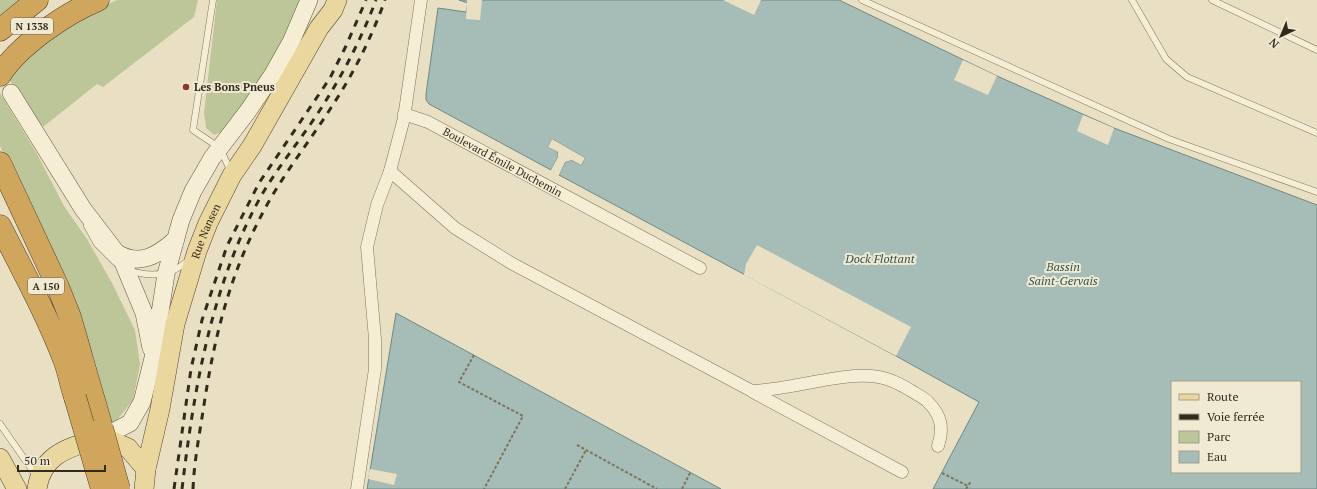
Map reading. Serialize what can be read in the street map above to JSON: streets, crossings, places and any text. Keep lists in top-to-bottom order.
{
  "streets": {
    "highway": ["N 1338", "A 150"],
    "main road": ["Rue Nansen"],
    "street": ["Boulevard Émile Duchemin"]
  },
  "water": ["Dock Flottant", "Bassin Saint-Gervais"],
  "places": ["Les Bons Pneus"],
  "legend": [
    "Route",
    "Voie ferrée",
    "Parc",
    "Eau"
  ],
  "scale_bar": "50 m",
  "north": "bottom left"
}
